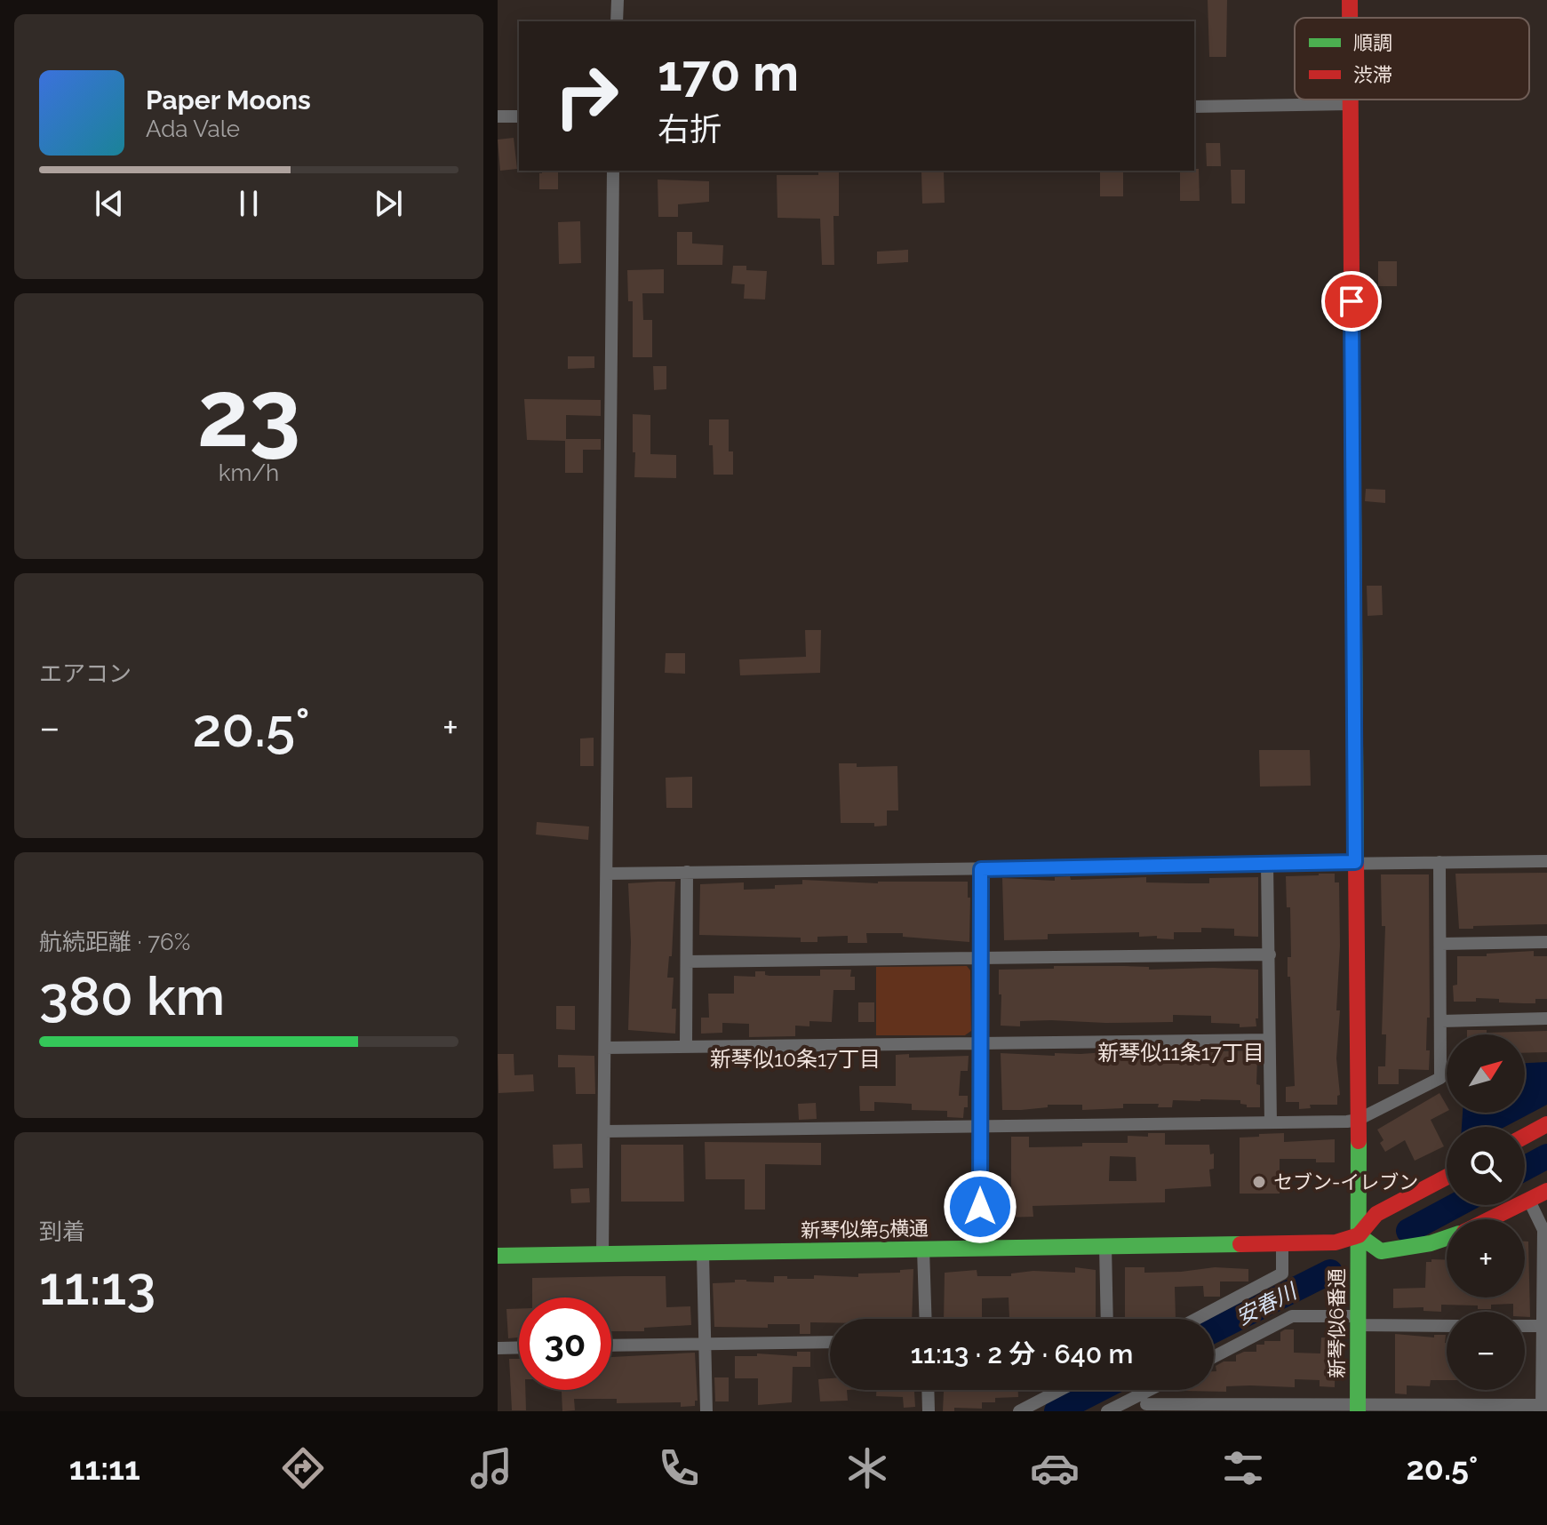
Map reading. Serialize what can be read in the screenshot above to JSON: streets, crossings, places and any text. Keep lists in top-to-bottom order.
{
  "streets": {
    "street": ["新琴似第5横通", "新琴似6番通"]
  },
  "crossings": [
    ["新琴似第5横通", "新琴似6番通"]
  ],
  "districts": ["新琴似11条17丁目", "新琴似10条17丁目"],
  "water": ["安春川"],
  "places": ["セブン-イレブン"],
  "legend": ["順調", "渋滞"],
  "north": "top right",
  "page": {
    "turn": ["170 m", "右折"],
    "song": ["Paper Moons", "Ada Vale"],
    "tile": [
      ["23", "km/h"],
      "エアコン",
      ["航続距離 · 76%", "380 km"],
      ["到着", "11:13"]
    ],
    "heat": ["−", "20.5°", "+"],
    "map_buttons": ["+", "−"],
    "limit": "30",
    "trip": "11:13 · 2 分 · 640 m",
    "tabs": ["11:11", "20.5°"]
  }
}
